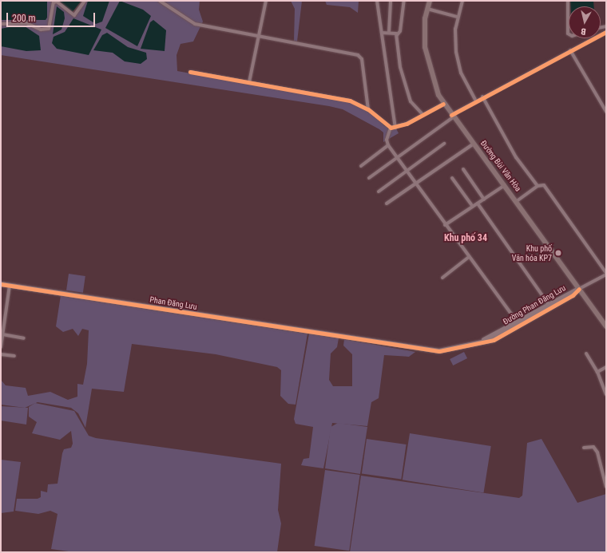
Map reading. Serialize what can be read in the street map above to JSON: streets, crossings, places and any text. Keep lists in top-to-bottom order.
{
  "streets": {
    "main road": ["Đường Bùi Văn Hòa"],
    "street": ["Phan Đăng Lưu", "Đường Phan Đăng Lưu"]
  },
  "crossings": [
    ["Đường Bùi Văn Hòa", "Đường Phan Đăng Lưu"],
    ["Phan Đăng Lưu", "Đường Phan Đăng Lưu"]
  ],
  "districts": ["Khu phố 34"],
  "places": ["Khu phố Văn hóa KP7"],
  "scale_bar": "200 m",
  "north": "bottom"
}
